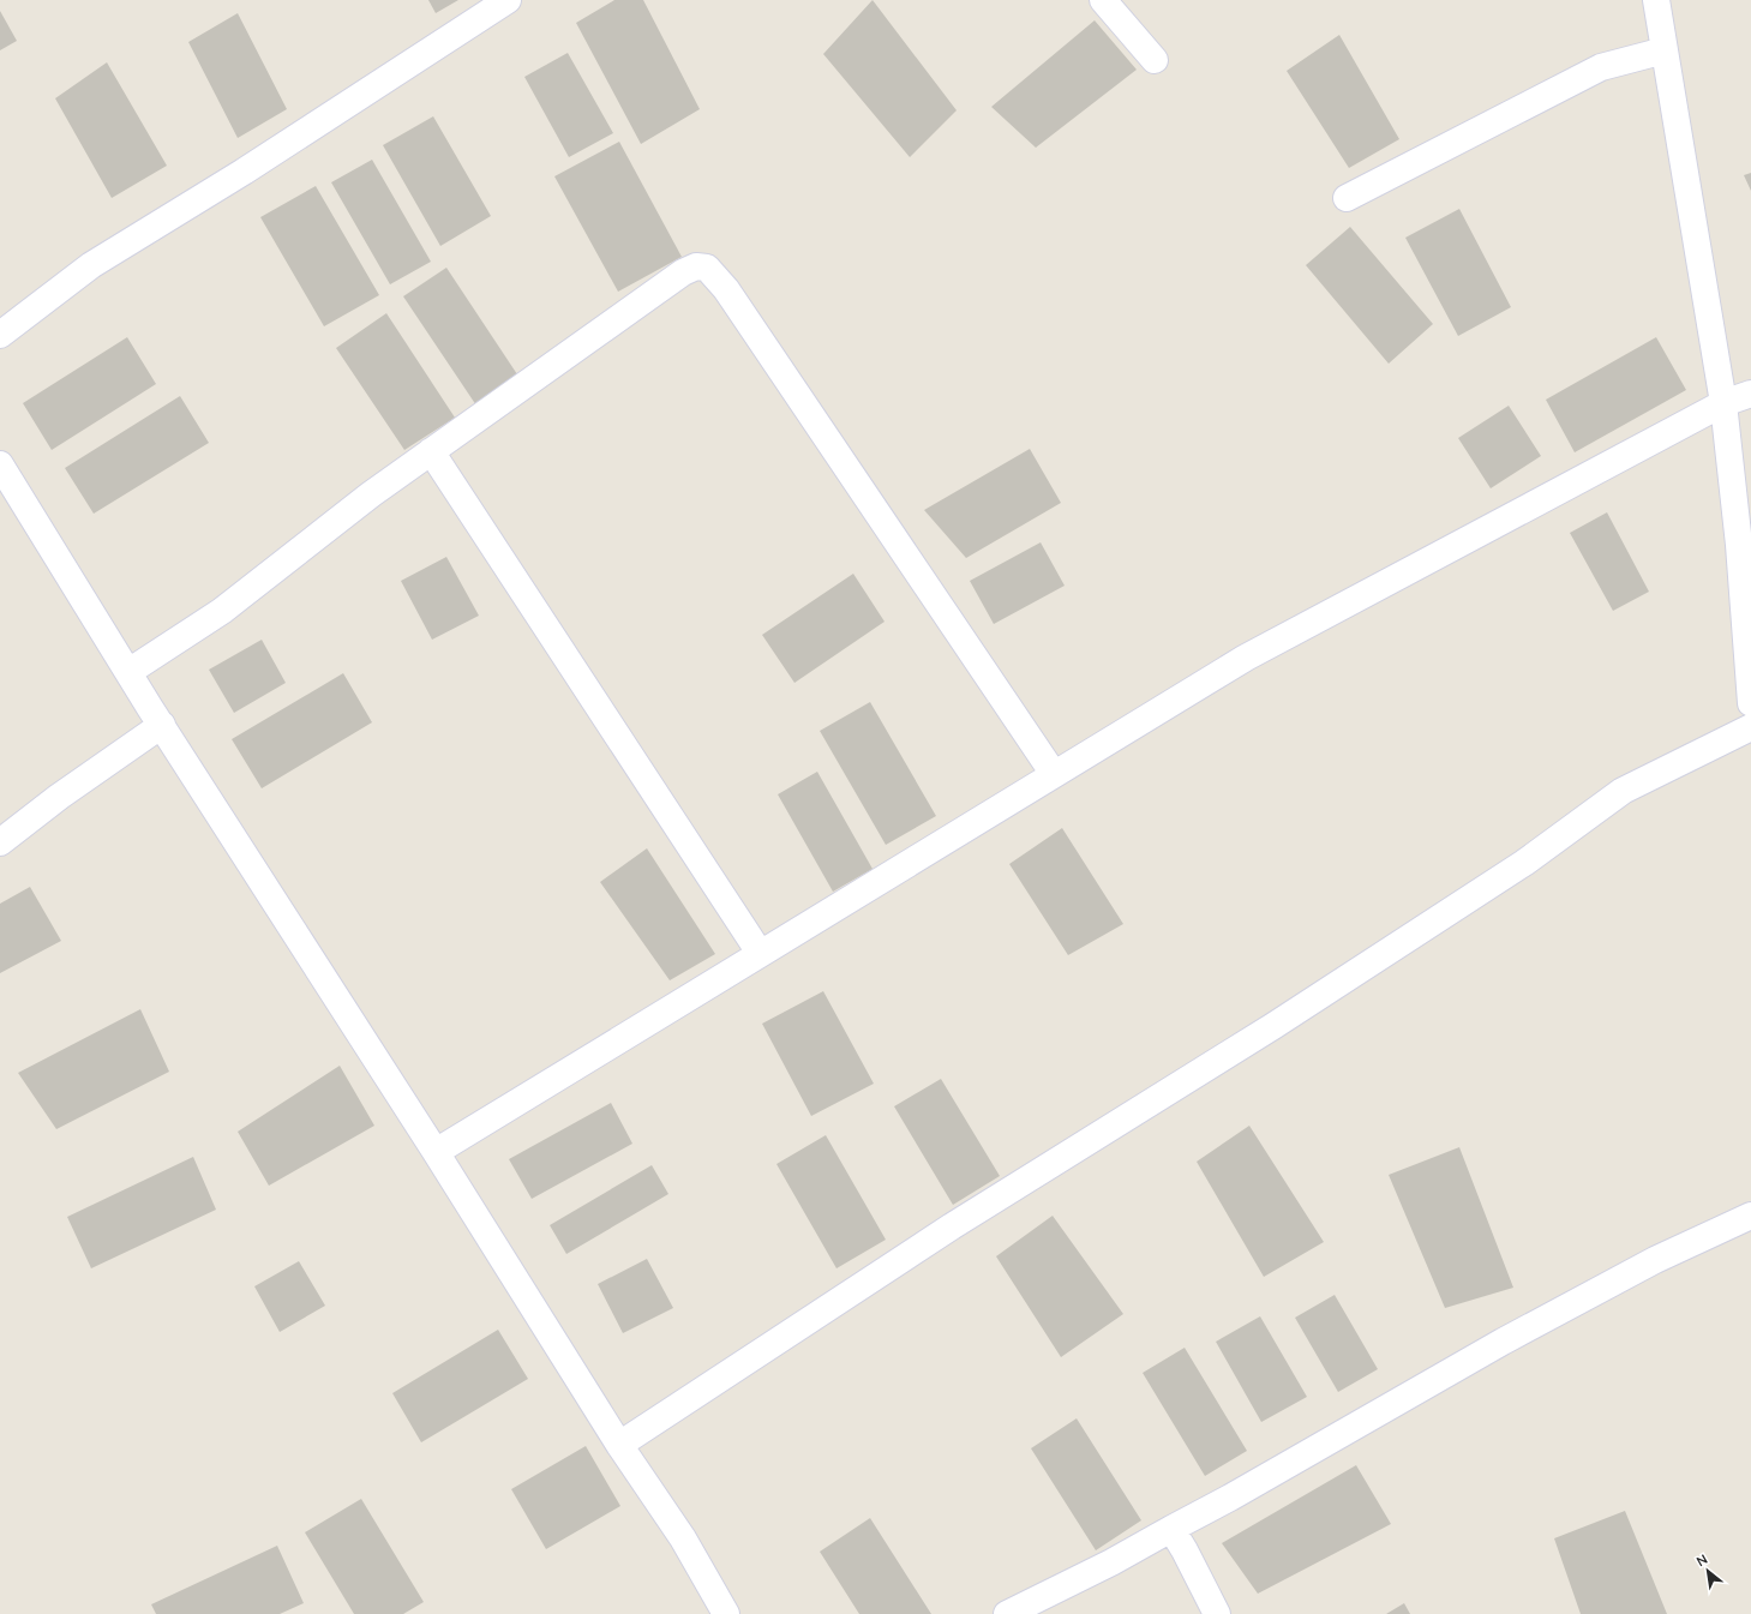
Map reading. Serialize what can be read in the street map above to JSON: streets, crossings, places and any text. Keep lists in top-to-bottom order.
{
  "north": "top left"
}
